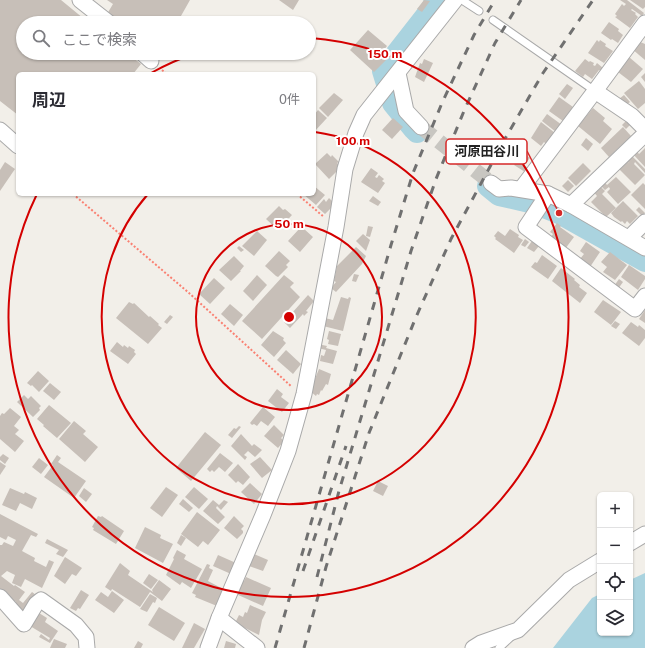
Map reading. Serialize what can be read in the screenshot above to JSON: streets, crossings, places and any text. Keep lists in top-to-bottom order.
{
  "places": ["河原田谷川"],
  "page": {
    "search": "ここで検索",
    "heading": ["周辺", "0件"],
    "map_buttons": ["+", "−"]
  },
  "rings": ["150 m", "100 m", "50 m"]
}
